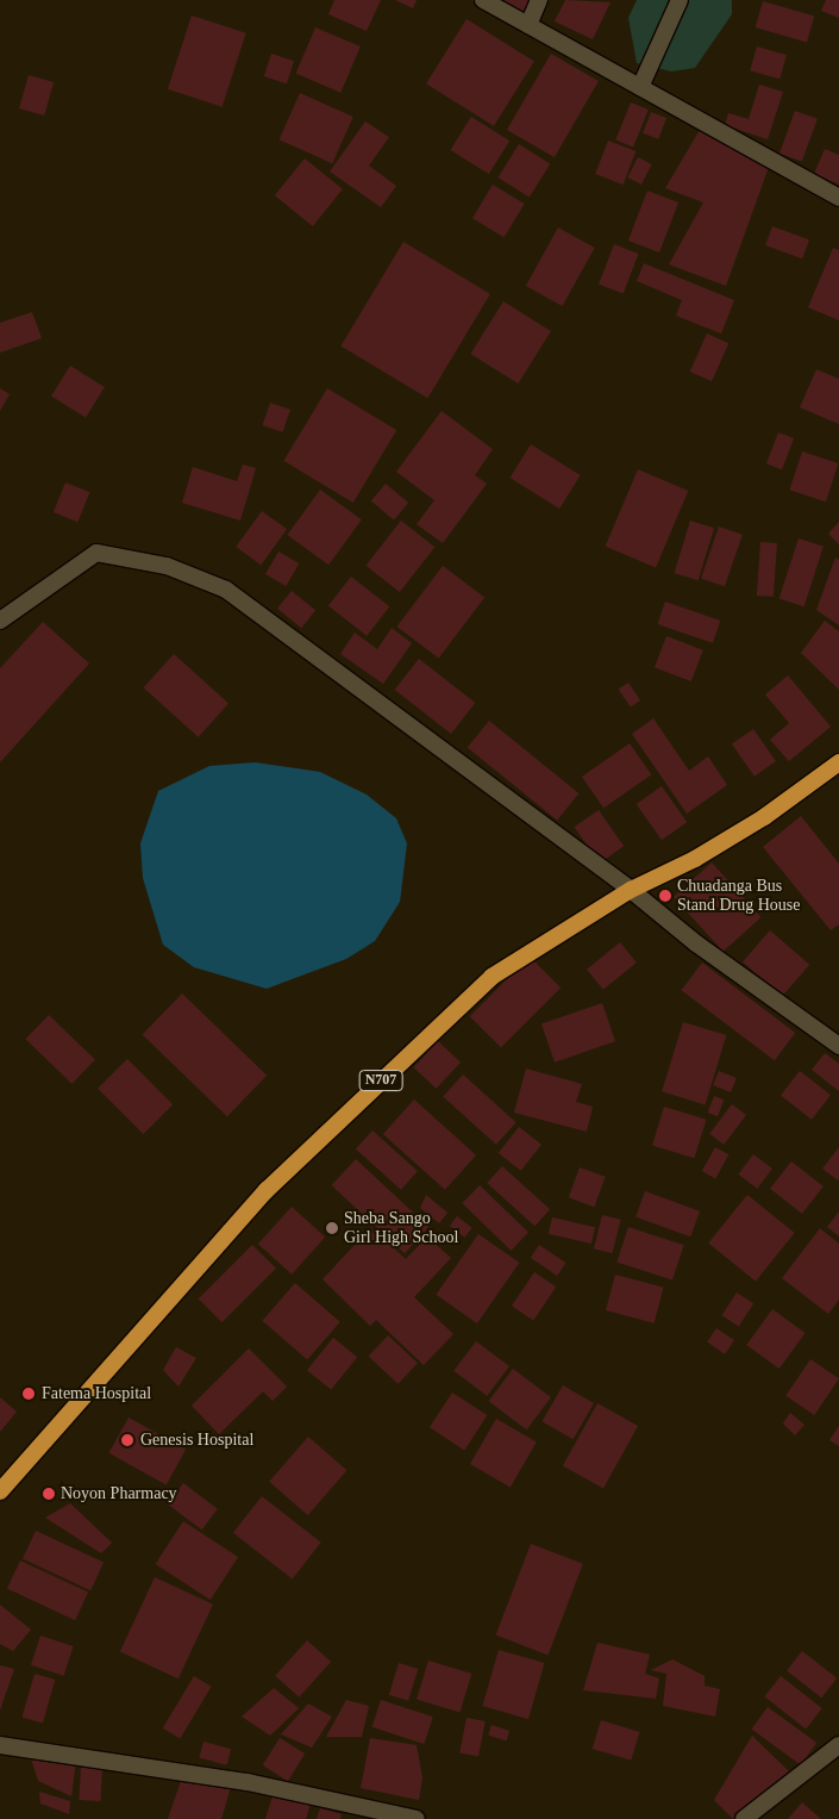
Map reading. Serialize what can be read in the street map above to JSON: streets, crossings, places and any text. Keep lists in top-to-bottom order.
{
  "streets": {
    "highway": ["N707"]
  },
  "places": [
    "Chuadanga Bus Stand Drug House",
    "Sheba Sango Girl High School",
    "Fatema Hospital",
    "Genesis Hospital",
    "Noyon Pharmacy"
  ]
}
